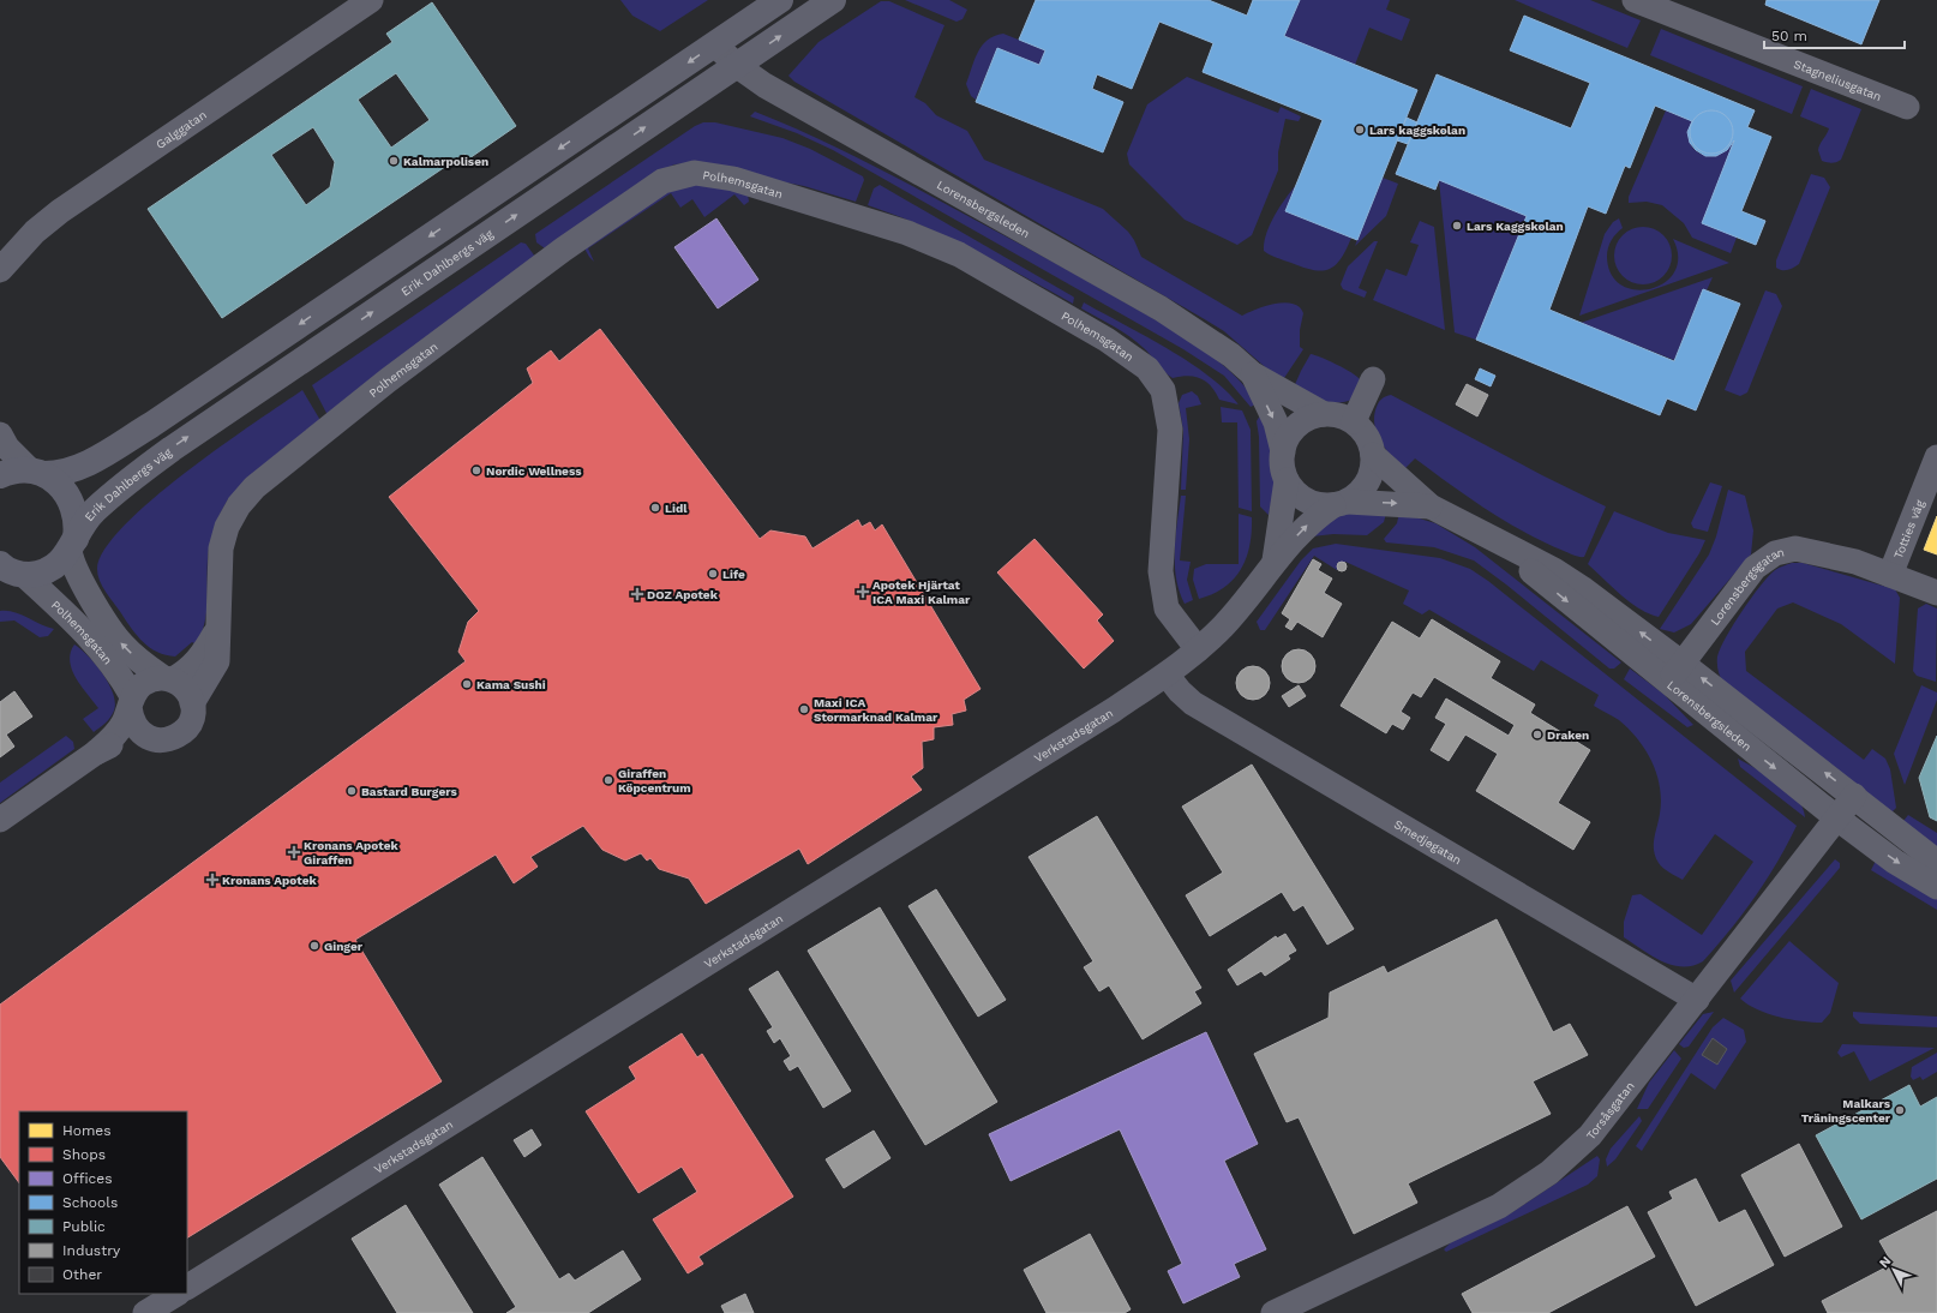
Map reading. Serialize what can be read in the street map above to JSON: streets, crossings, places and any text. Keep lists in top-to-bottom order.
{
  "streets": {
    "main road": ["Erik Dahlbergs väg"],
    "street": [
      "Stagneliusgatan",
      "Galggatan",
      "Polhemsgatan",
      "Lorensbergsleden",
      "Totties väg",
      "Lorensbergsgatan",
      "Verkstadsgatan",
      "Smedjegatan",
      "Torsåsgatan"
    ]
  },
  "crossings": [
    ["Polhemsgatan", "Erik Dahlbergs väg"],
    ["Polhemsgatan", "Verkstadsgatan"],
    ["Lorensbergsleden", "Erik Dahlbergs väg"],
    ["Lorensbergsleden", "Lorensbergsgatan"],
    ["Lorensbergsleden", "Verkstadsgatan"],
    ["Lorensbergsleden", "Torsåsgatan"],
    ["Totties väg", "Lorensbergsgatan"],
    ["Verkstadsgatan", "Smedjegatan"],
    ["Smedjegatan", "Torsåsgatan"]
  ],
  "places": {
    "other": [
      "Lars kaggskolan",
      "Kalmarpolisen",
      "Lars Kaggskolan",
      "Nordic Wellness",
      "Lidl",
      "Life",
      "Kama Sushi",
      "Maxi ICA Stormarknad Kalmar",
      "Draken",
      "Giraffen Köpcentrum",
      "Bastard Burgers",
      "Ginger",
      "Malkars Träningscenter"
    ],
    "health": [
      "Apotek Hjärtat ICA Maxi Kalmar",
      "DOZ Apotek",
      "Kronans Apotek Giraffen",
      "Kronans Apotek"
    ]
  },
  "legend": [
    "Homes",
    "Shops",
    "Offices",
    "Schools",
    "Public",
    "Industry",
    "Other"
  ],
  "scale_bar": "50 m",
  "north": "top left"
}
